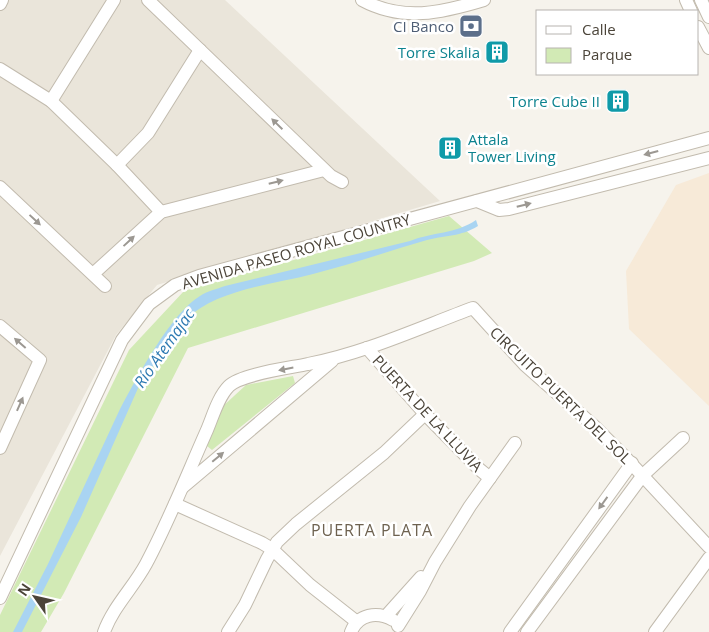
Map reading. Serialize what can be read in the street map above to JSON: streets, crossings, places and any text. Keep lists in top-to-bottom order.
{
  "streets": {
    "street": ["AVENIDA PASEO ROYAL COUNTRY", "CIRCUITO PUERTA DEL SOL", "PUERTA DE LA LLUVIA"]
  },
  "crossings": [
    ["CIRCUITO PUERTA DEL SOL", "PUERTA DE LA LLUVIA"]
  ],
  "districts": ["PUERTA PLATA"],
  "water": ["Río Atemajac"],
  "places": {
    "bank": ["CI Banco"],
    "building": ["Torre Skalia", "Torre Cube II", "Attala Tower Living"]
  },
  "legend": ["Calle", "Parque"],
  "north": "top left"
}
